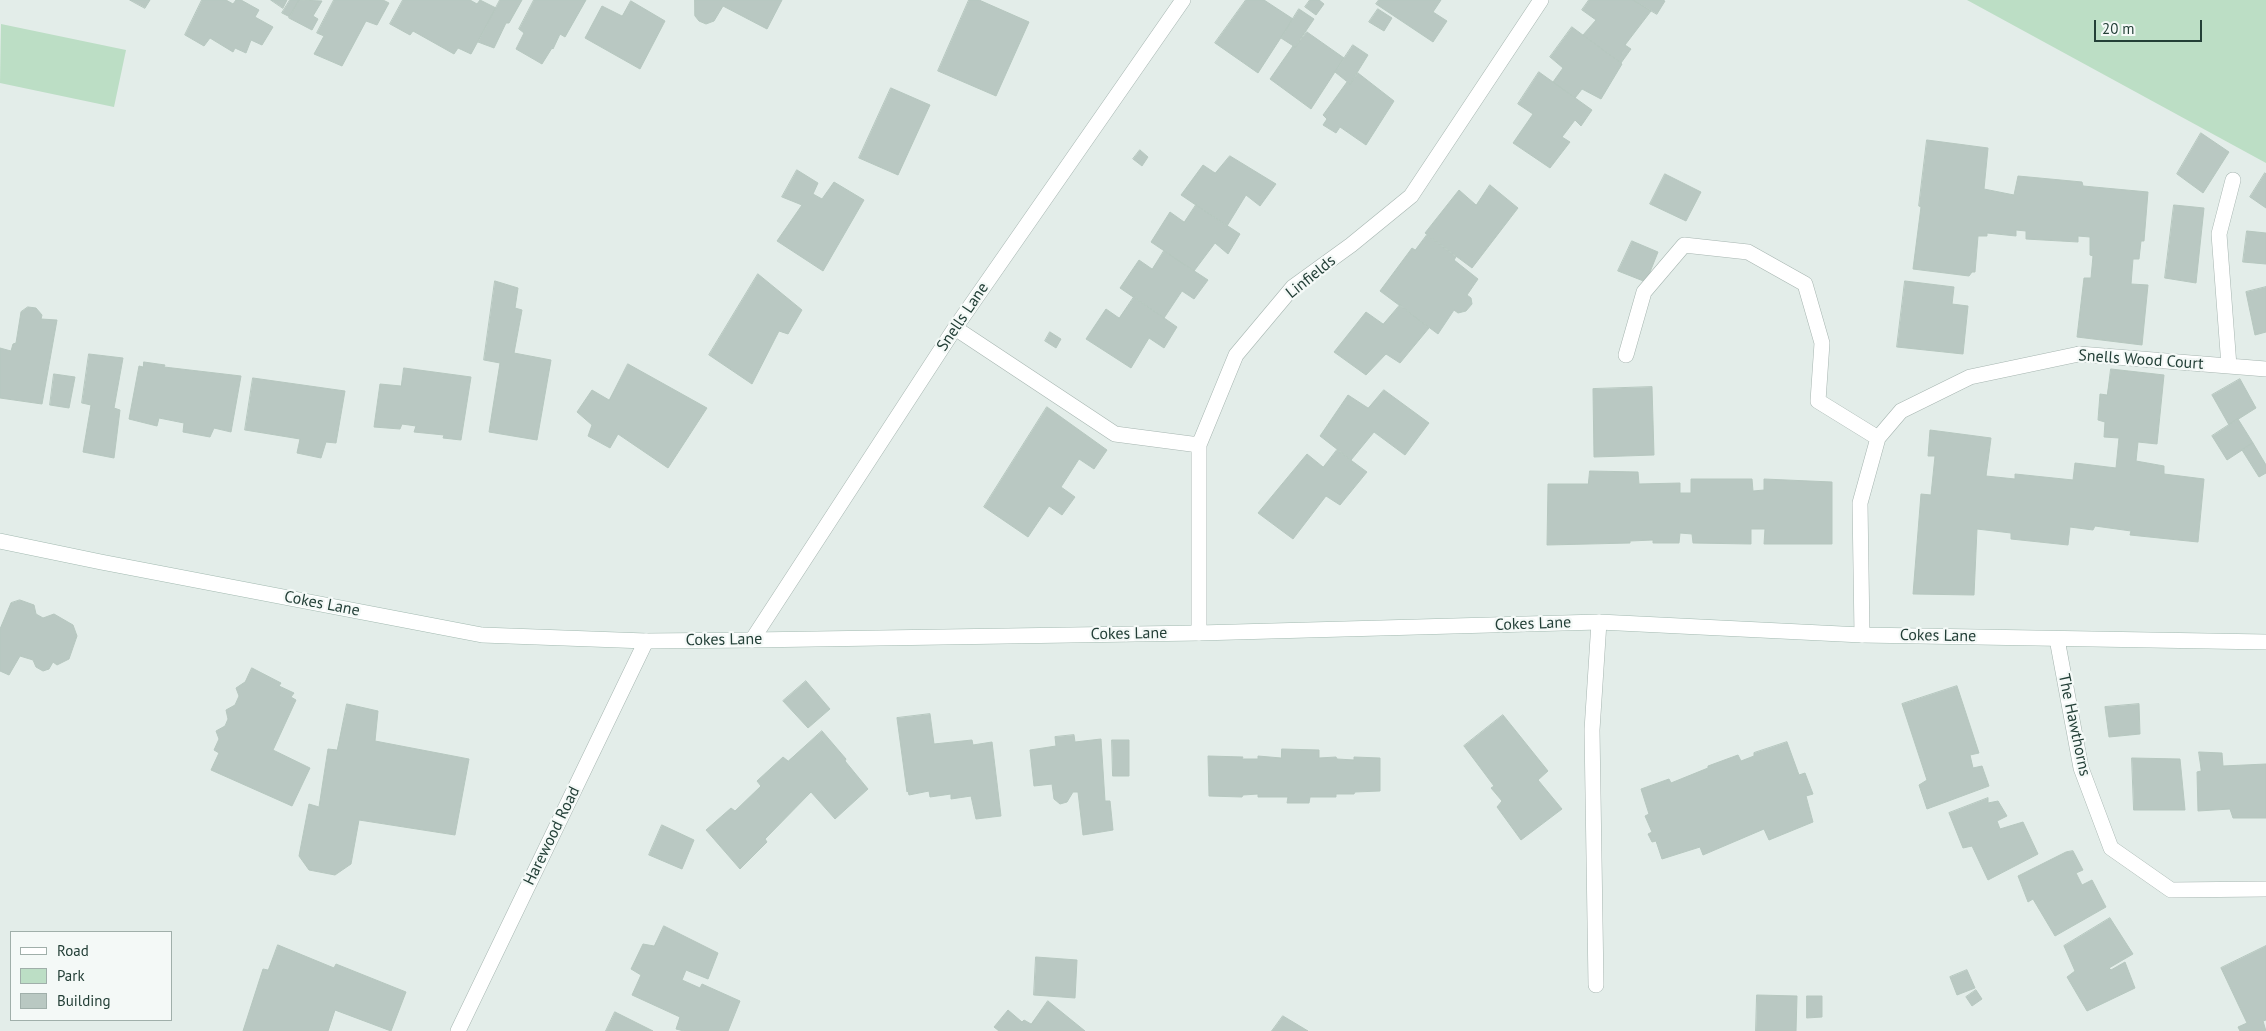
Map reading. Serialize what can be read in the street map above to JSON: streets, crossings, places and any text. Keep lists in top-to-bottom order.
{
  "streets": {
    "street": [
      "Linfields",
      "Snells Lane",
      "Snells Wood Court",
      "Cokes Lane",
      "The Hawthorns",
      "Harewood Road"
    ]
  },
  "crossings": [
    ["Linfields", "Cokes Lane"],
    ["Snells Lane", "Cokes Lane"],
    ["Snells Wood Court", "Cokes Lane"],
    ["Cokes Lane", "The Hawthorns"],
    ["Cokes Lane", "Harewood Road"]
  ],
  "legend": ["Road", "Park", "Building"],
  "scale_bar": "20 m"
}
